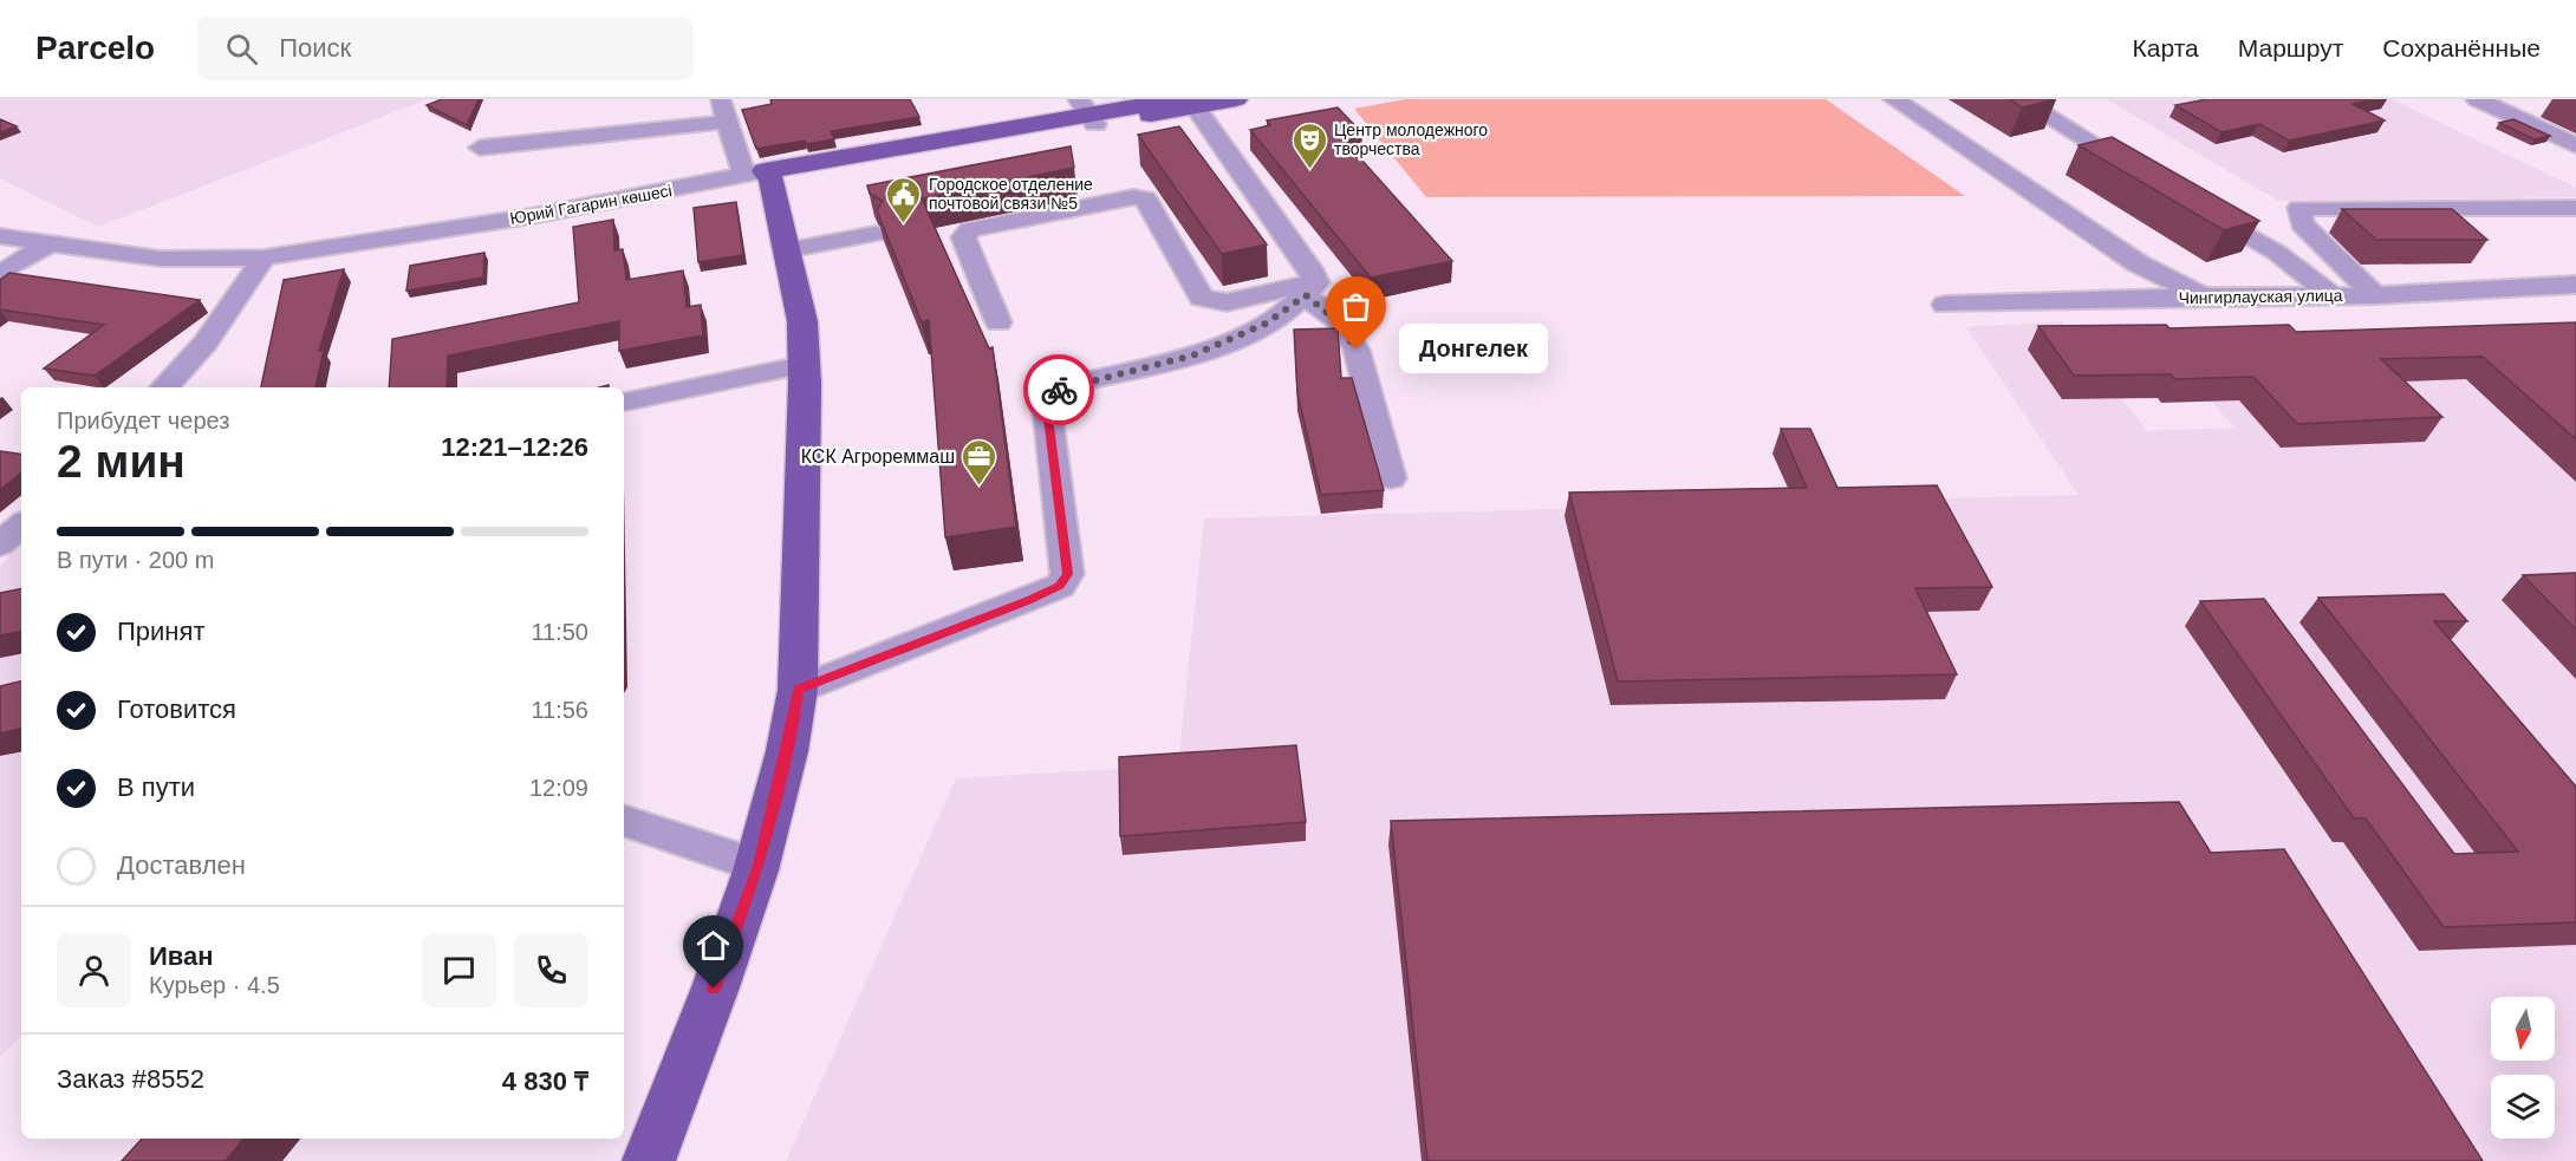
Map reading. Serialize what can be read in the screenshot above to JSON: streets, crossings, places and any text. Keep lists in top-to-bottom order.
{
  "streets": {
    "main road": ["Юрий Гагарин көшесі"],
    "street": ["Чингирлауская улица"]
  },
  "places": {
    "theatre": ["Центр молодежного творчества"],
    "public building": ["Городское отделение почтовой связи №5"],
    "other": ["Донгелек"],
    "office": ["КСК Агрореммаш"]
  },
  "north": "bottom",
  "page": {
    "header": "Parcelo",
    "search": "Поиск",
    "nav": ["Карта", "Маршрут", "Сохранённые"],
    "bubble": "Донгелек",
    "heading": ["2 мин", "Прибудет через", "12:21–12:26"],
    "panel": [
      "Иван",
      "Курьер · 4.5",
      "Заказ #8552",
      "4 830 ₸"
    ],
    "bar": "В пути · 200 m",
    "list": [
      ["Принят", "11:50"],
      ["Готовится", "11:56"],
      ["В пути", "12:09"],
      "Доставлен"
    ]
  }
}
